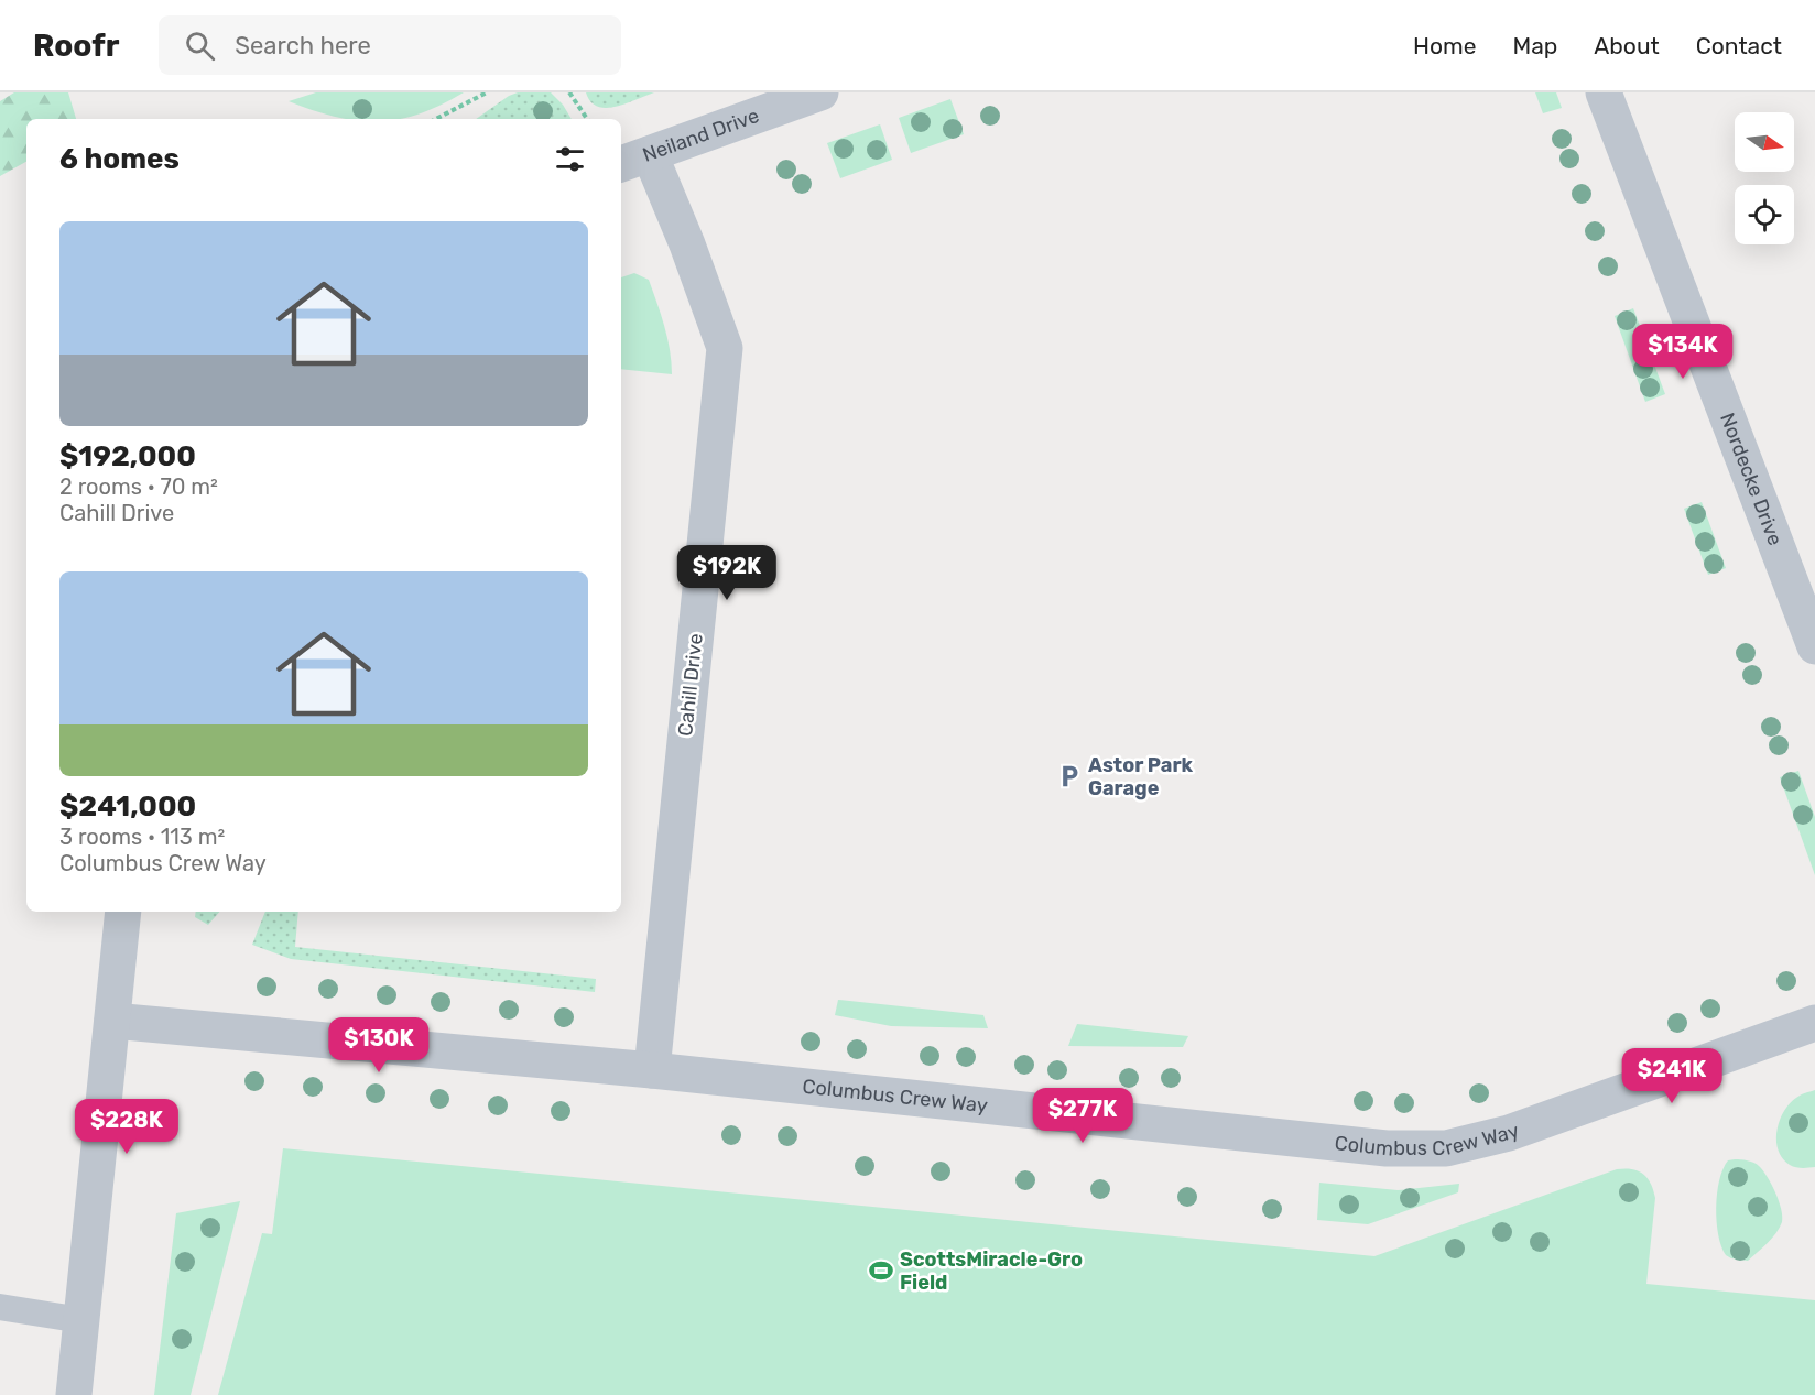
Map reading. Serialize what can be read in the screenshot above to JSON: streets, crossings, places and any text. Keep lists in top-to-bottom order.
{
  "streets": {
    "street": [
      "Neiland Drive",
      "Nordecke Drive",
      "Cahill Drive",
      "Columbus Crew Way"
    ]
  },
  "crossings": [
    ["Neiland Drive", "Cahill Drive"],
    ["Cahill Drive", "Columbus Crew Way"]
  ],
  "places": {
    "parking": ["Astor Park Garage"],
    "sports": ["ScottsMiracle-Gro Field"]
  },
  "north": "right",
  "page": {
    "header": "Roofr",
    "search": "Search here",
    "nav": [
      "Home",
      "Map",
      "About",
      "Contact"
    ],
    "heading": "6 homes",
    "list": [
      {
        "name": "$192,000",
        "note": "2 rooms · 70 m² · Cahill Drive"
      },
      {
        "name": "$241,000",
        "note": "3 rooms · 113 m² · Columbus Crew Way"
      }
    ],
    "price": [
      "$134K",
      "$192K",
      "$130K",
      "$241K",
      "$277K",
      "$228K"
    ]
  }
}
